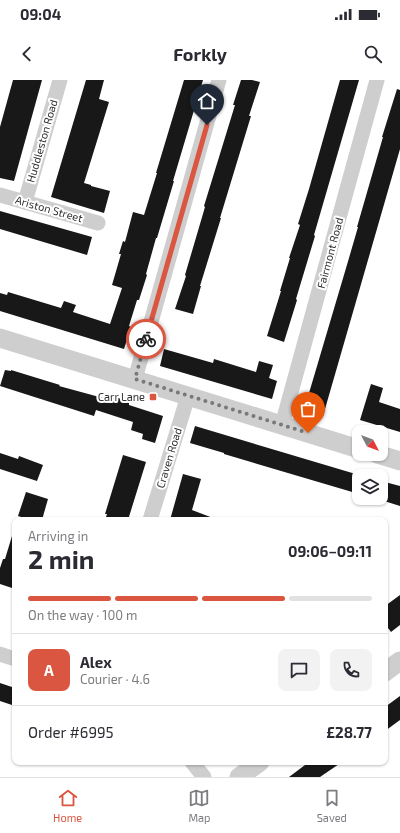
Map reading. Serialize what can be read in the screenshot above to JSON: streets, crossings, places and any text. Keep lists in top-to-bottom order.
{
  "streets": {
    "street": [
      "Huddleston Road",
      "Ariston Street",
      "Fairmont Road",
      "Craven Road"
    ]
  },
  "crossings": [
    ["Huddleston Road", "Ariston Street"]
  ],
  "places": {
    "transit": ["Carr Lane"]
  },
  "north": "bottom right",
  "page": {
    "status": "09:04",
    "header": "Forkly",
    "heading": ["2 min", "Arriving in", "09:06–09:11"],
    "panel": [
      "Alex",
      "Courier · 4.6",
      "Order #6995",
      "£28.77"
    ],
    "bar": "On the way · 100 m",
    "round": "A",
    "tabs": ["Home", "Map", "Saved"]
  }
}
